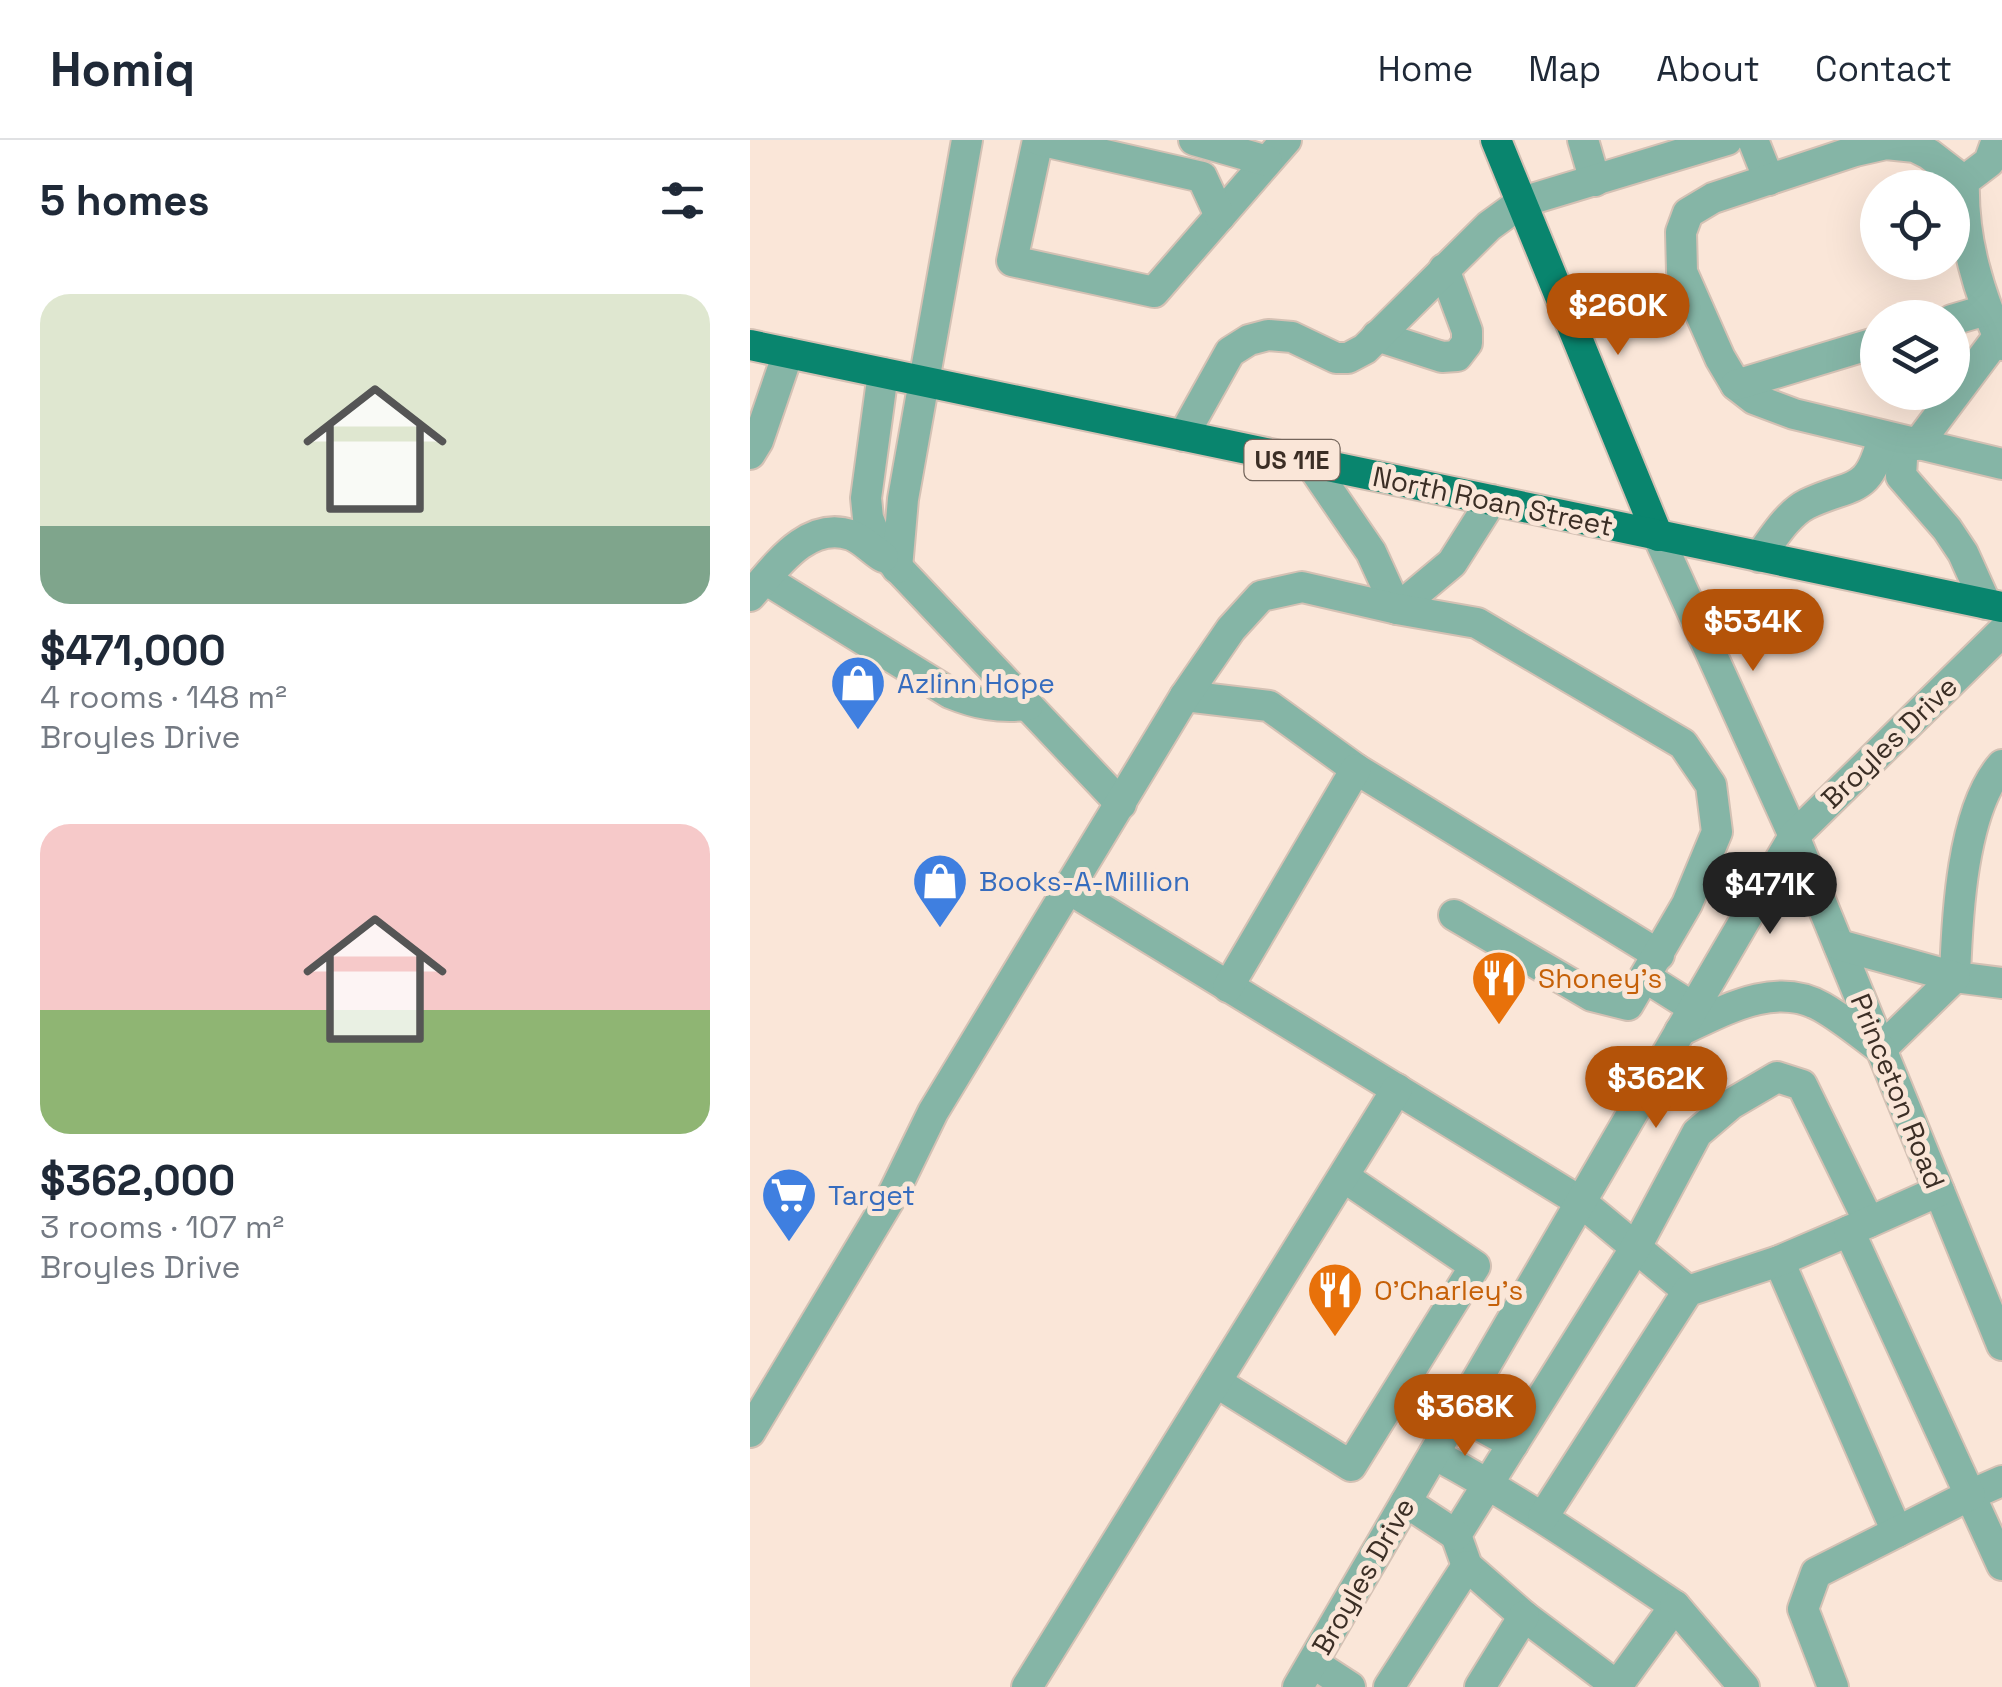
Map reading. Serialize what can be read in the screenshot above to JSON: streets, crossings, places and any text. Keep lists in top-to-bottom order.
{
  "streets": {
    "main road": ["US 11E", "North Roan Street"],
    "street": ["Broyles Drive", "Princeton Road"]
  },
  "crossings": [
    ["North Roan Street", "Princeton Road"],
    ["Broyles Drive", "Princeton Road"]
  ],
  "places": {
    "shop": ["Azlinn Hope", "Books-A-Million"],
    "restaurant": ["Shoney's", "O'Charley's"],
    "supermarket": ["Target"]
  },
  "page": {
    "header": "Homiq",
    "nav": [
      "Home",
      "Map",
      "About",
      "Contact"
    ],
    "heading": "5 homes",
    "list": [
      {
        "name": "$471,000",
        "note": "4 rooms · 148 m² · Broyles Drive"
      },
      {
        "name": "$362,000",
        "note": "3 rooms · 107 m² · Broyles Drive"
      }
    ],
    "price": [
      "$260K",
      "$534K",
      "$471K",
      "$362K",
      "$368K"
    ]
  }
}
